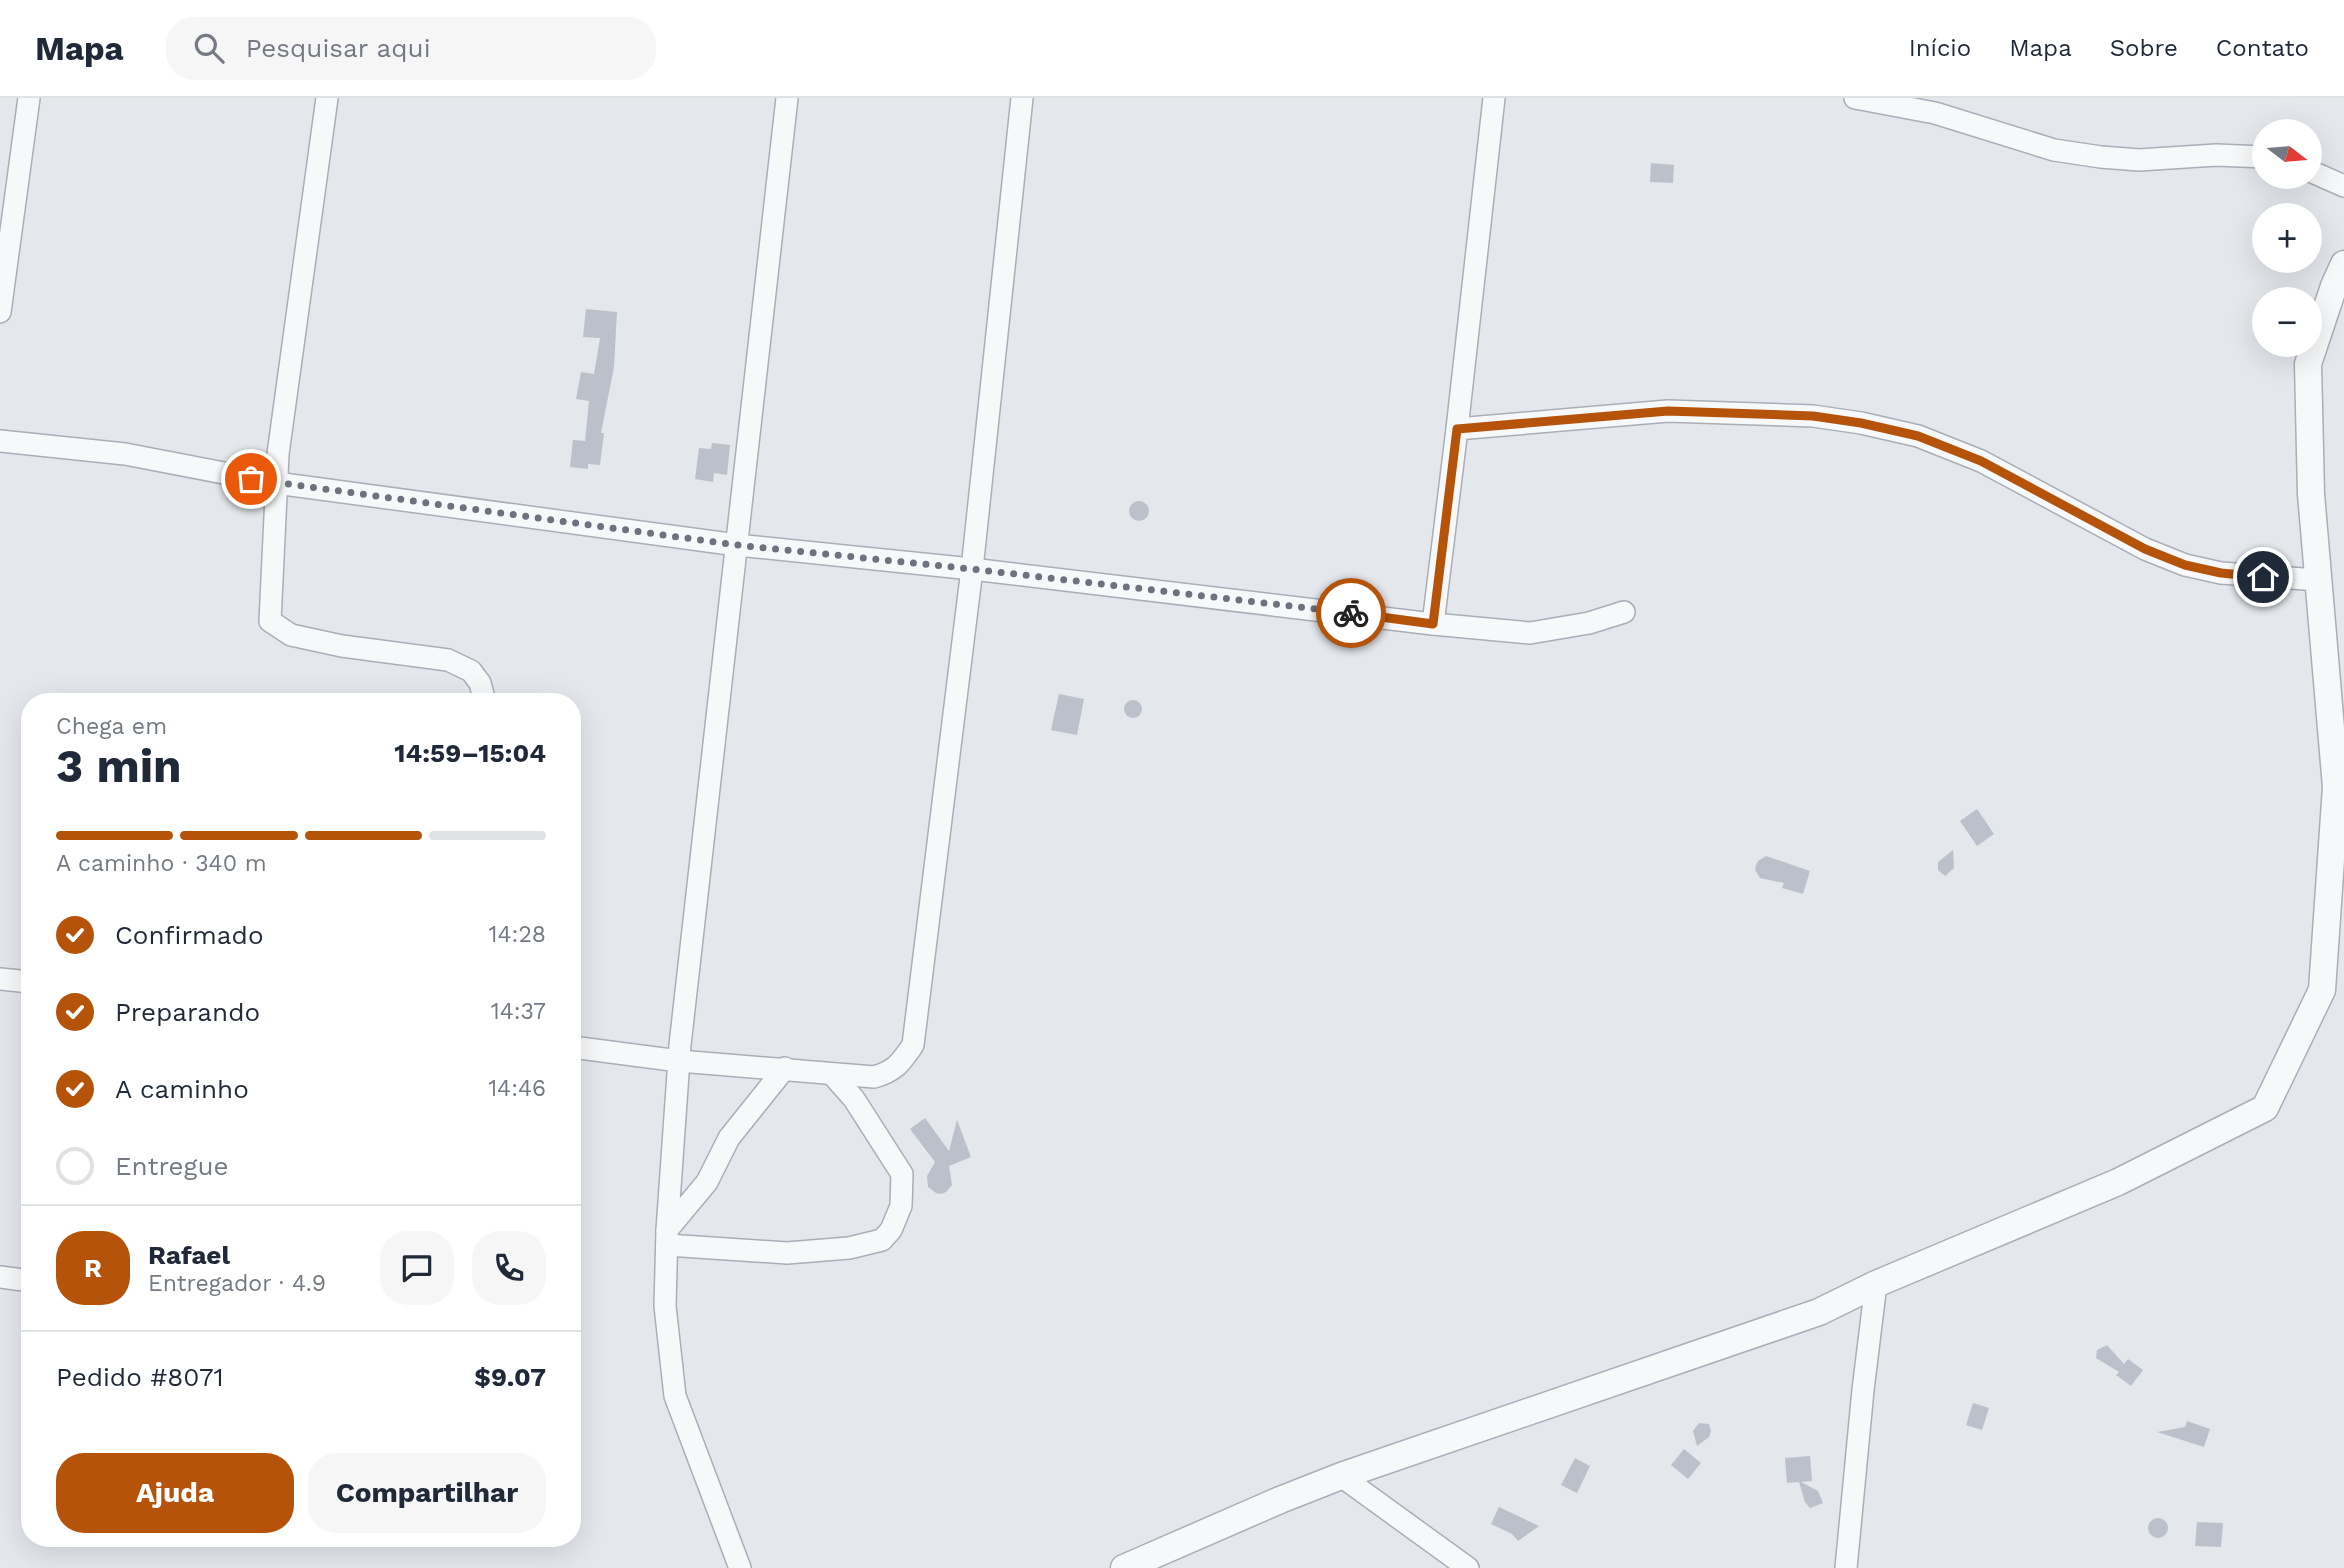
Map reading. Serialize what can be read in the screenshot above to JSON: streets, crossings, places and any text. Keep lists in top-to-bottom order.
{
  "north": "right",
  "page": {
    "header": "Mapa",
    "search": "Pesquisar aqui",
    "nav": [
      "Início",
      "Mapa",
      "Sobre",
      "Contato"
    ],
    "map_buttons": ["+", "−"],
    "heading": ["3 min", "Chega em", "14:59–15:04"],
    "panel": [
      "Rafael",
      "Entregador · 4.9",
      "Pedido #8071",
      "$9.07"
    ],
    "bar": "A caminho · 340 m",
    "list": [
      ["Confirmado", "14:28"],
      ["Preparando", "14:37"],
      ["A caminho", "14:46"],
      "Entregue"
    ],
    "round": "R",
    "buttons": ["Ajuda", "Compartilhar"]
  }
}
